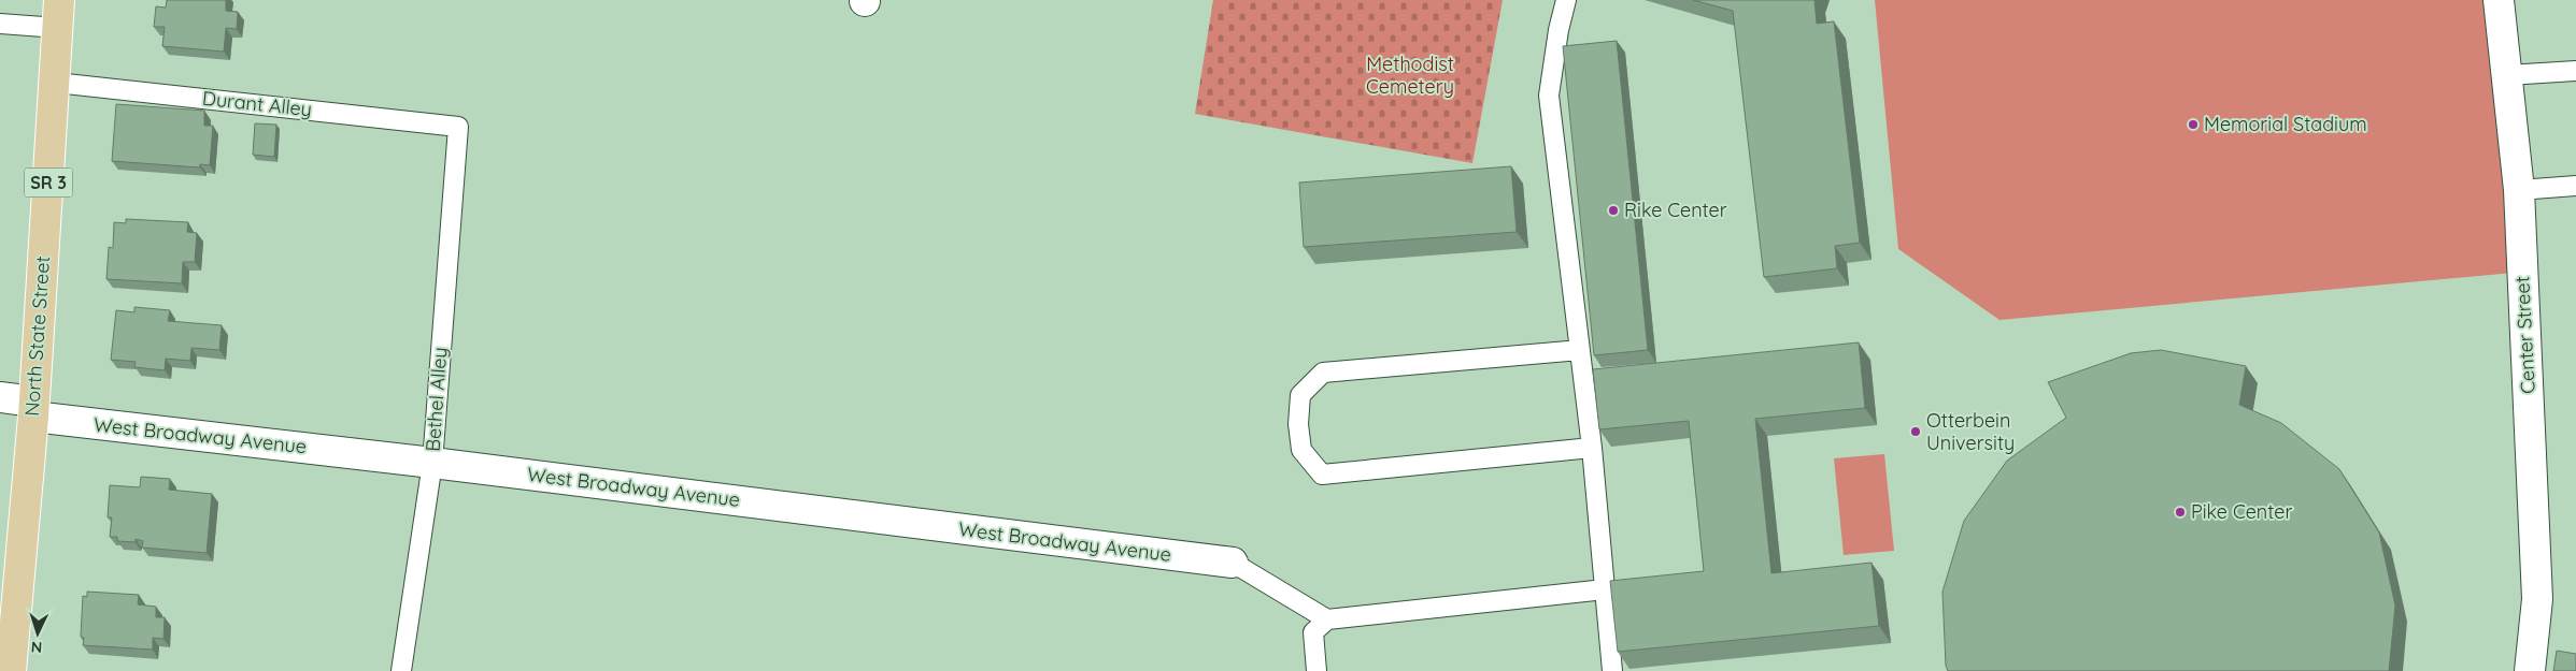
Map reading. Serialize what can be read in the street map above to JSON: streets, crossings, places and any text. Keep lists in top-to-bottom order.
{
  "streets": {
    "main road": ["SR 3", "North State Street"],
    "street": ["Center Street", "West Broadway Avenue"],
    "lane": ["Durant Alley", "Bethel Alley"]
  },
  "crossings": [
    ["Durant Alley", "North State Street"],
    ["Durant Alley", "Bethel Alley"],
    ["North State Street", "West Broadway Avenue"],
    ["Bethel Alley", "West Broadway Avenue"]
  ],
  "parks": ["Methodist Cemetery"],
  "places": [
    "Memorial Stadium",
    "Rike Center",
    "Otterbein University",
    "Pike Center"
  ],
  "north": "bottom"
}
